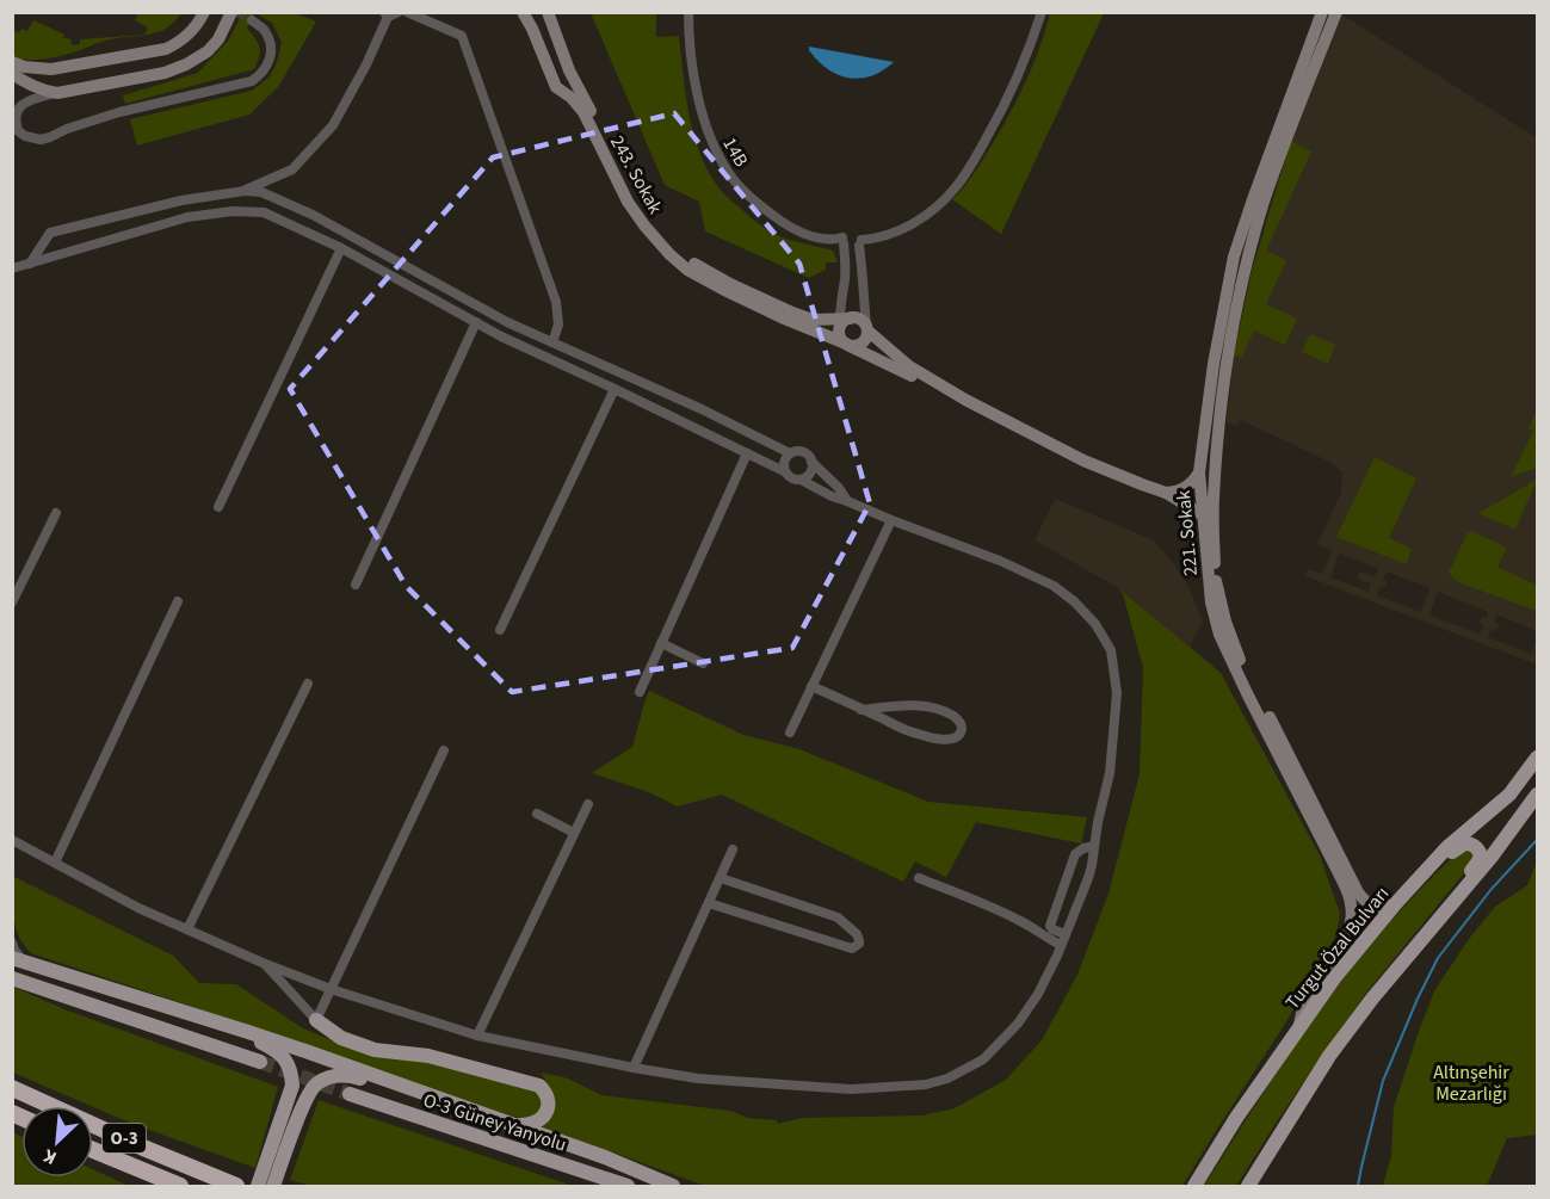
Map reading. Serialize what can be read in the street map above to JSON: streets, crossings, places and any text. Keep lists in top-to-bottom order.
{
  "streets": {
    "highway": ["O-3"],
    "main road": ["Turgut Özal Bulvarı", "O-3 Güney Yanyolu"],
    "street": ["14B", "243. Sokak", "221. Sokak"]
  },
  "crossings": [
    ["14B", "243. Sokak"],
    ["243. Sokak", "221. Sokak"],
    ["221. Sokak", "Turgut Özal Bulvarı"]
  ],
  "parks": ["Altınşehir Mezarlığı"],
  "north": "bottom left"
}
